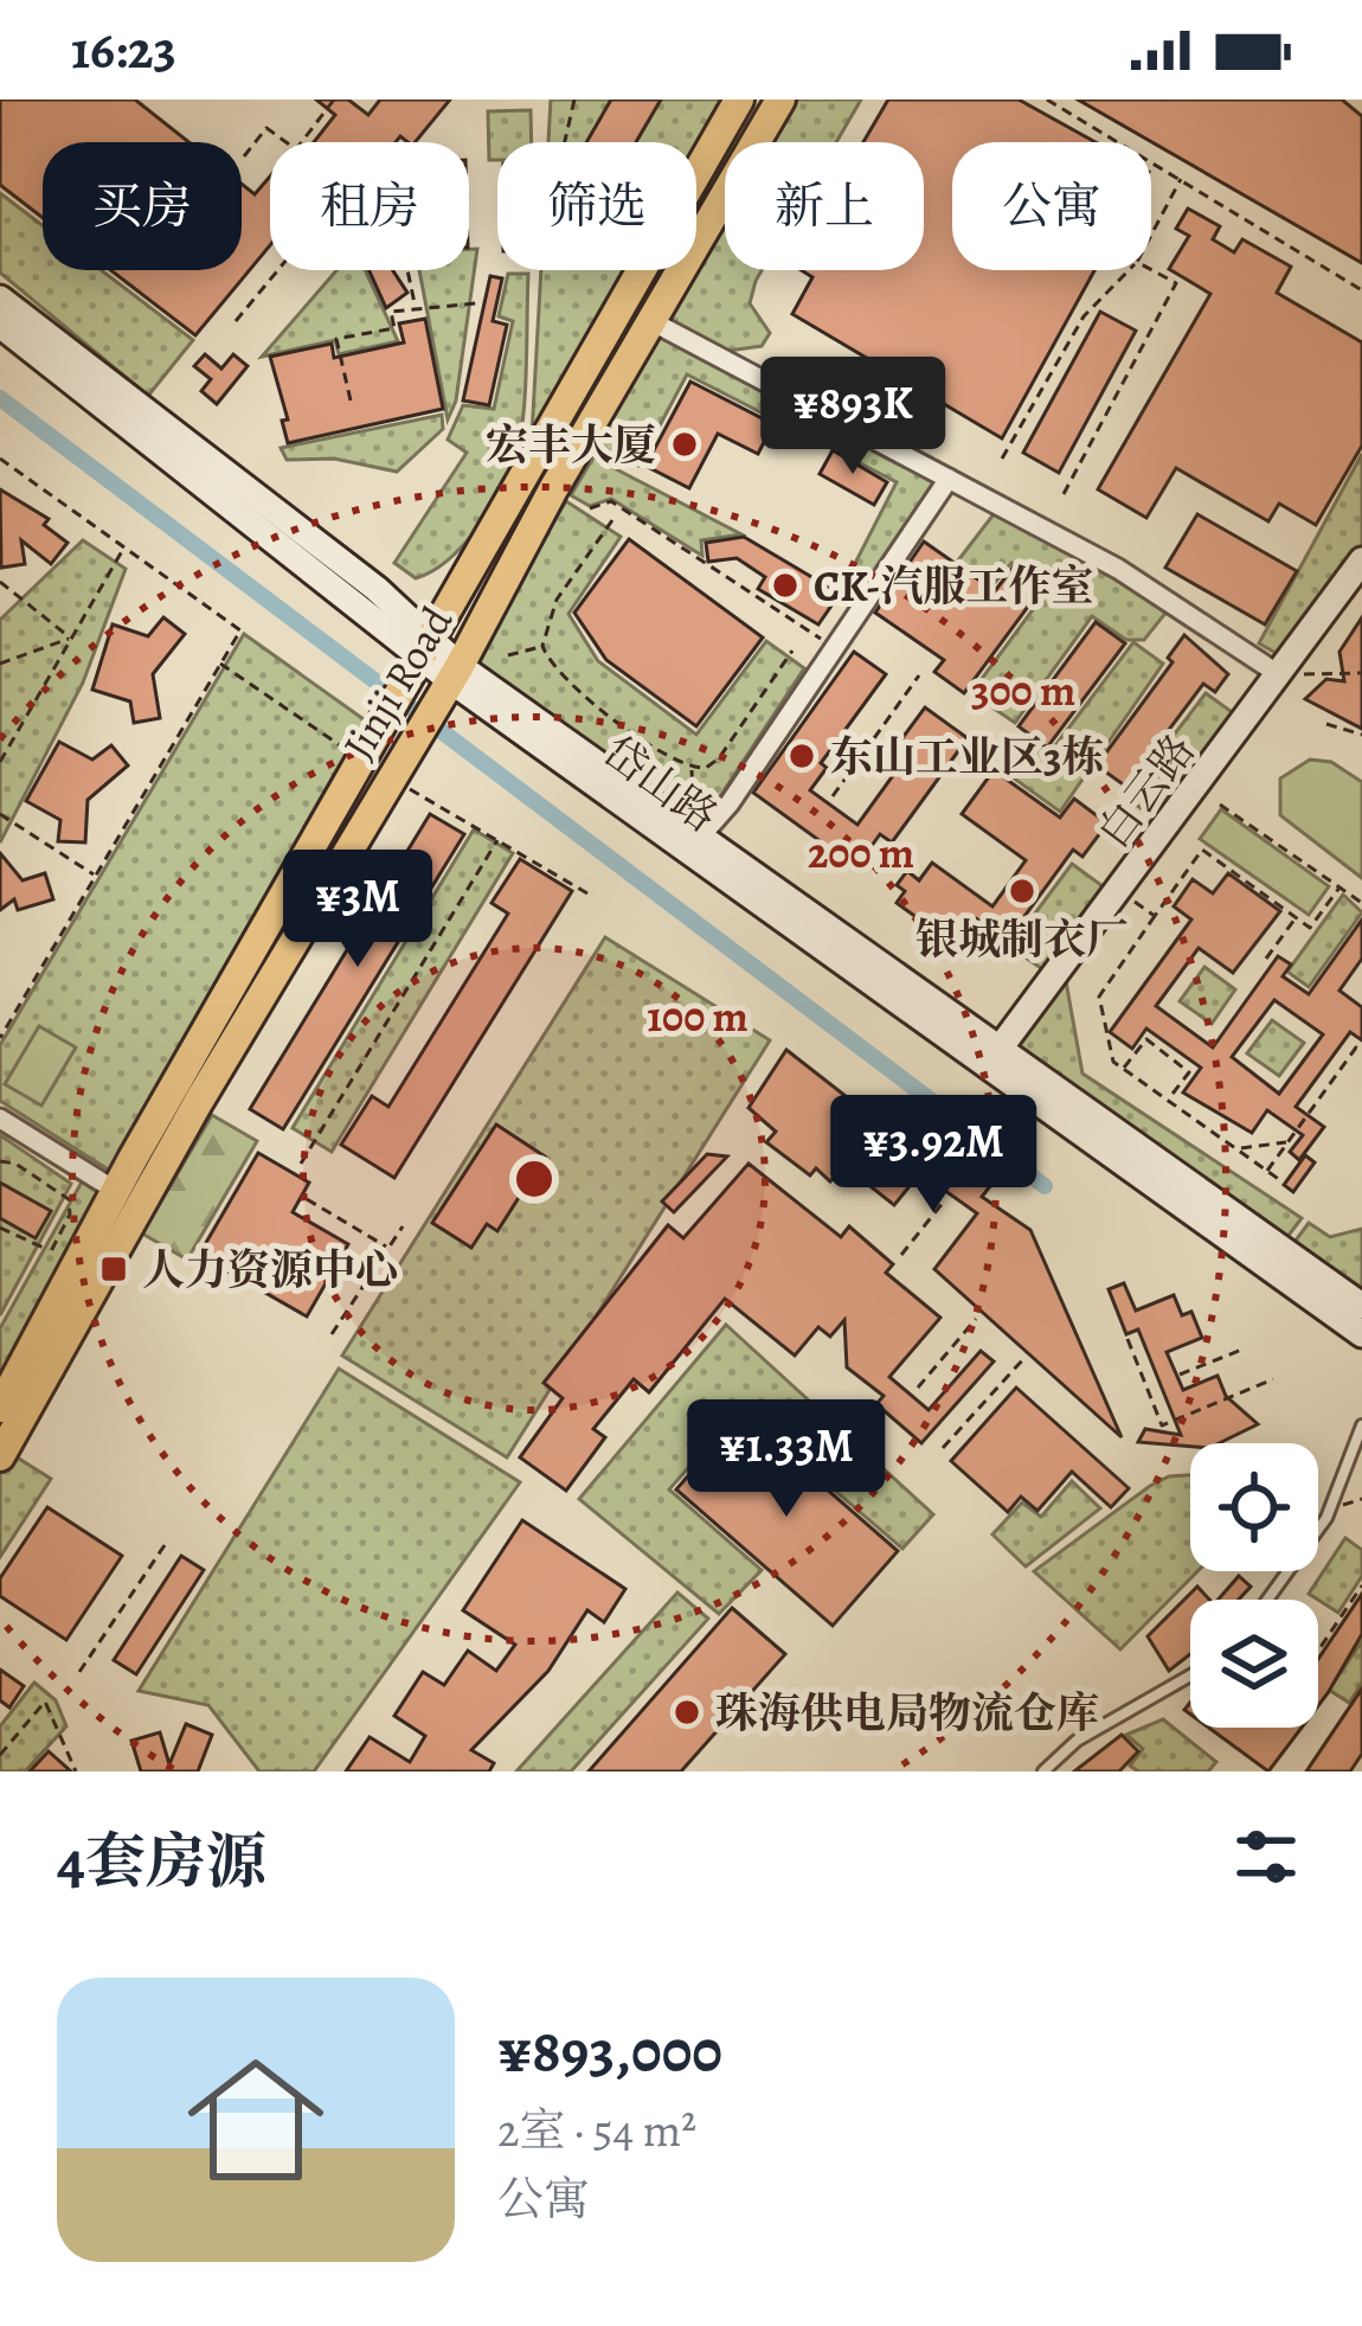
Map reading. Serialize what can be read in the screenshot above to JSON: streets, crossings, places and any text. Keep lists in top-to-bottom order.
{
  "streets": {
    "main road": ["Jinji Road"],
    "street": ["岱山路", "白云路"]
  },
  "crossings": [
    ["Jinji Road", "岱山路"],
    ["岱山路", "白云路"]
  ],
  "places": {
    "other": [
      "宏丰大厦",
      "CK-汽服工作室",
      "东山工业区3栋",
      "银城制衣厂",
      "珠海供电局物流仓库"
    ],
    "transit": ["人力资源中心"]
  },
  "page": {
    "status": "16:23",
    "chip": [
      "买房",
      "租房",
      "筛选",
      "新上",
      "公寓"
    ],
    "price": [
      "¥893K",
      "¥3M",
      "¥3.92M",
      "¥1.33M"
    ],
    "heading": "4套房源",
    "list": [
      {
        "name": "¥893,000",
        "note": "2室 · 54 m² · 公寓"
      }
    ]
  },
  "rings": ["300 m", "200 m", "100 m"]
}
